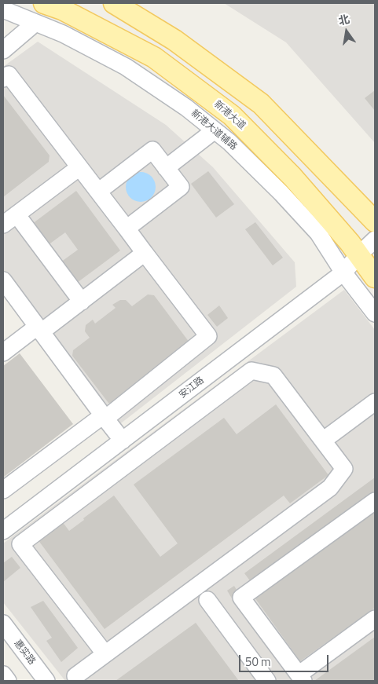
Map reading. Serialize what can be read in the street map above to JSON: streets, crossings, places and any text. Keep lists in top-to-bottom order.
{
  "streets": {
    "main road": ["新港大道"],
    "street": ["新港大道辅路", "安江路", "惠实路"]
  },
  "crossings": [
    ["新港大道", "安江路"],
    ["新港大道辅路", "安江路"]
  ],
  "scale_bar": "50 m",
  "north": "top"
}
